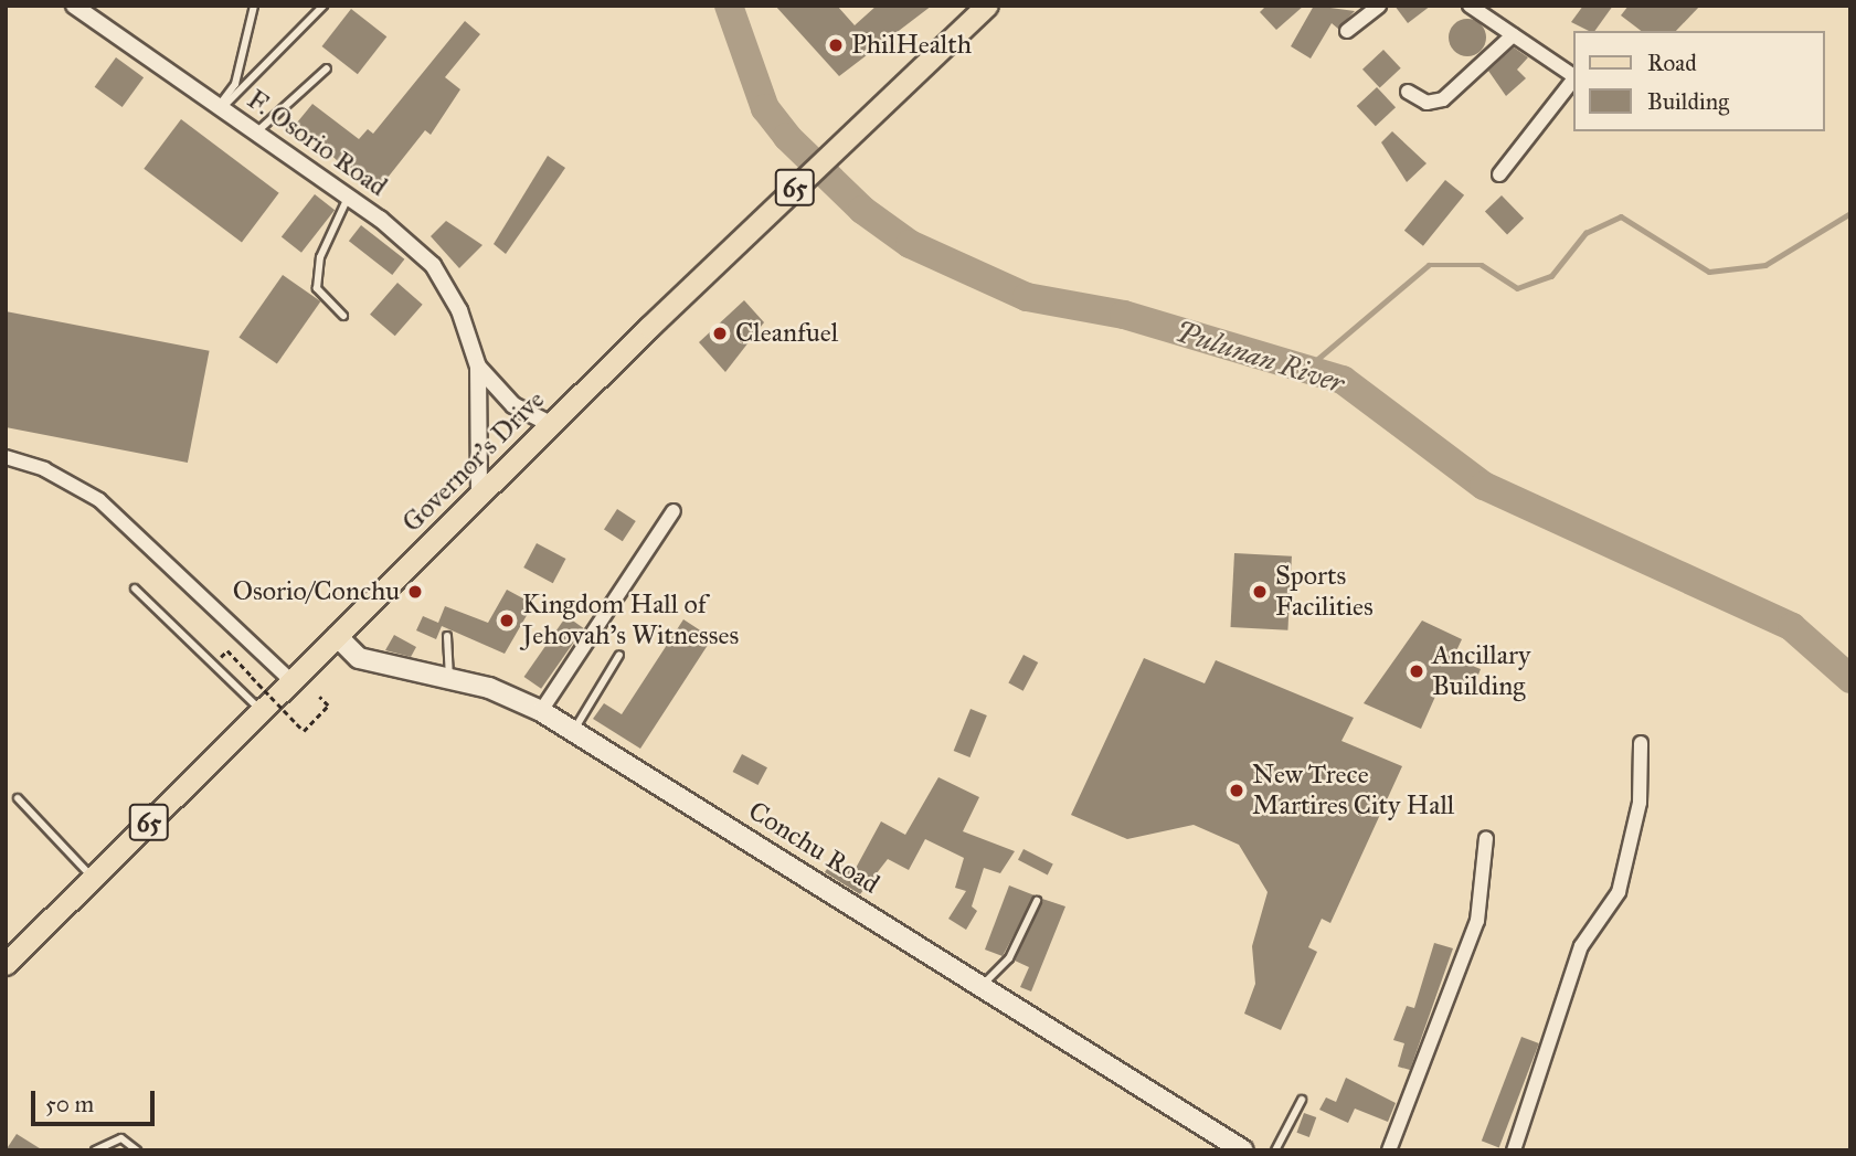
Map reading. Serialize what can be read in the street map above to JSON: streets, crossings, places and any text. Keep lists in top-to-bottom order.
{
  "streets": {
    "main road": ["65", "Governor's Drive", "Conchu Road"],
    "street": ["F. Osorio Road"]
  },
  "crossings": [
    ["F. Osorio Road", "Governor's Drive"],
    ["Governor's Drive", "Conchu Road"]
  ],
  "water": ["Pulunan River"],
  "places": [
    "PhilHealth",
    "Cleanfuel",
    "Osorio/Conchu",
    "Sports Facilities",
    "Kingdom Hall of Jehovah's Witnesses",
    "Ancillary Building",
    "New Trece Martires City Hall"
  ],
  "legend": ["Road", "Building"],
  "scale_bar": "50 m"
}
